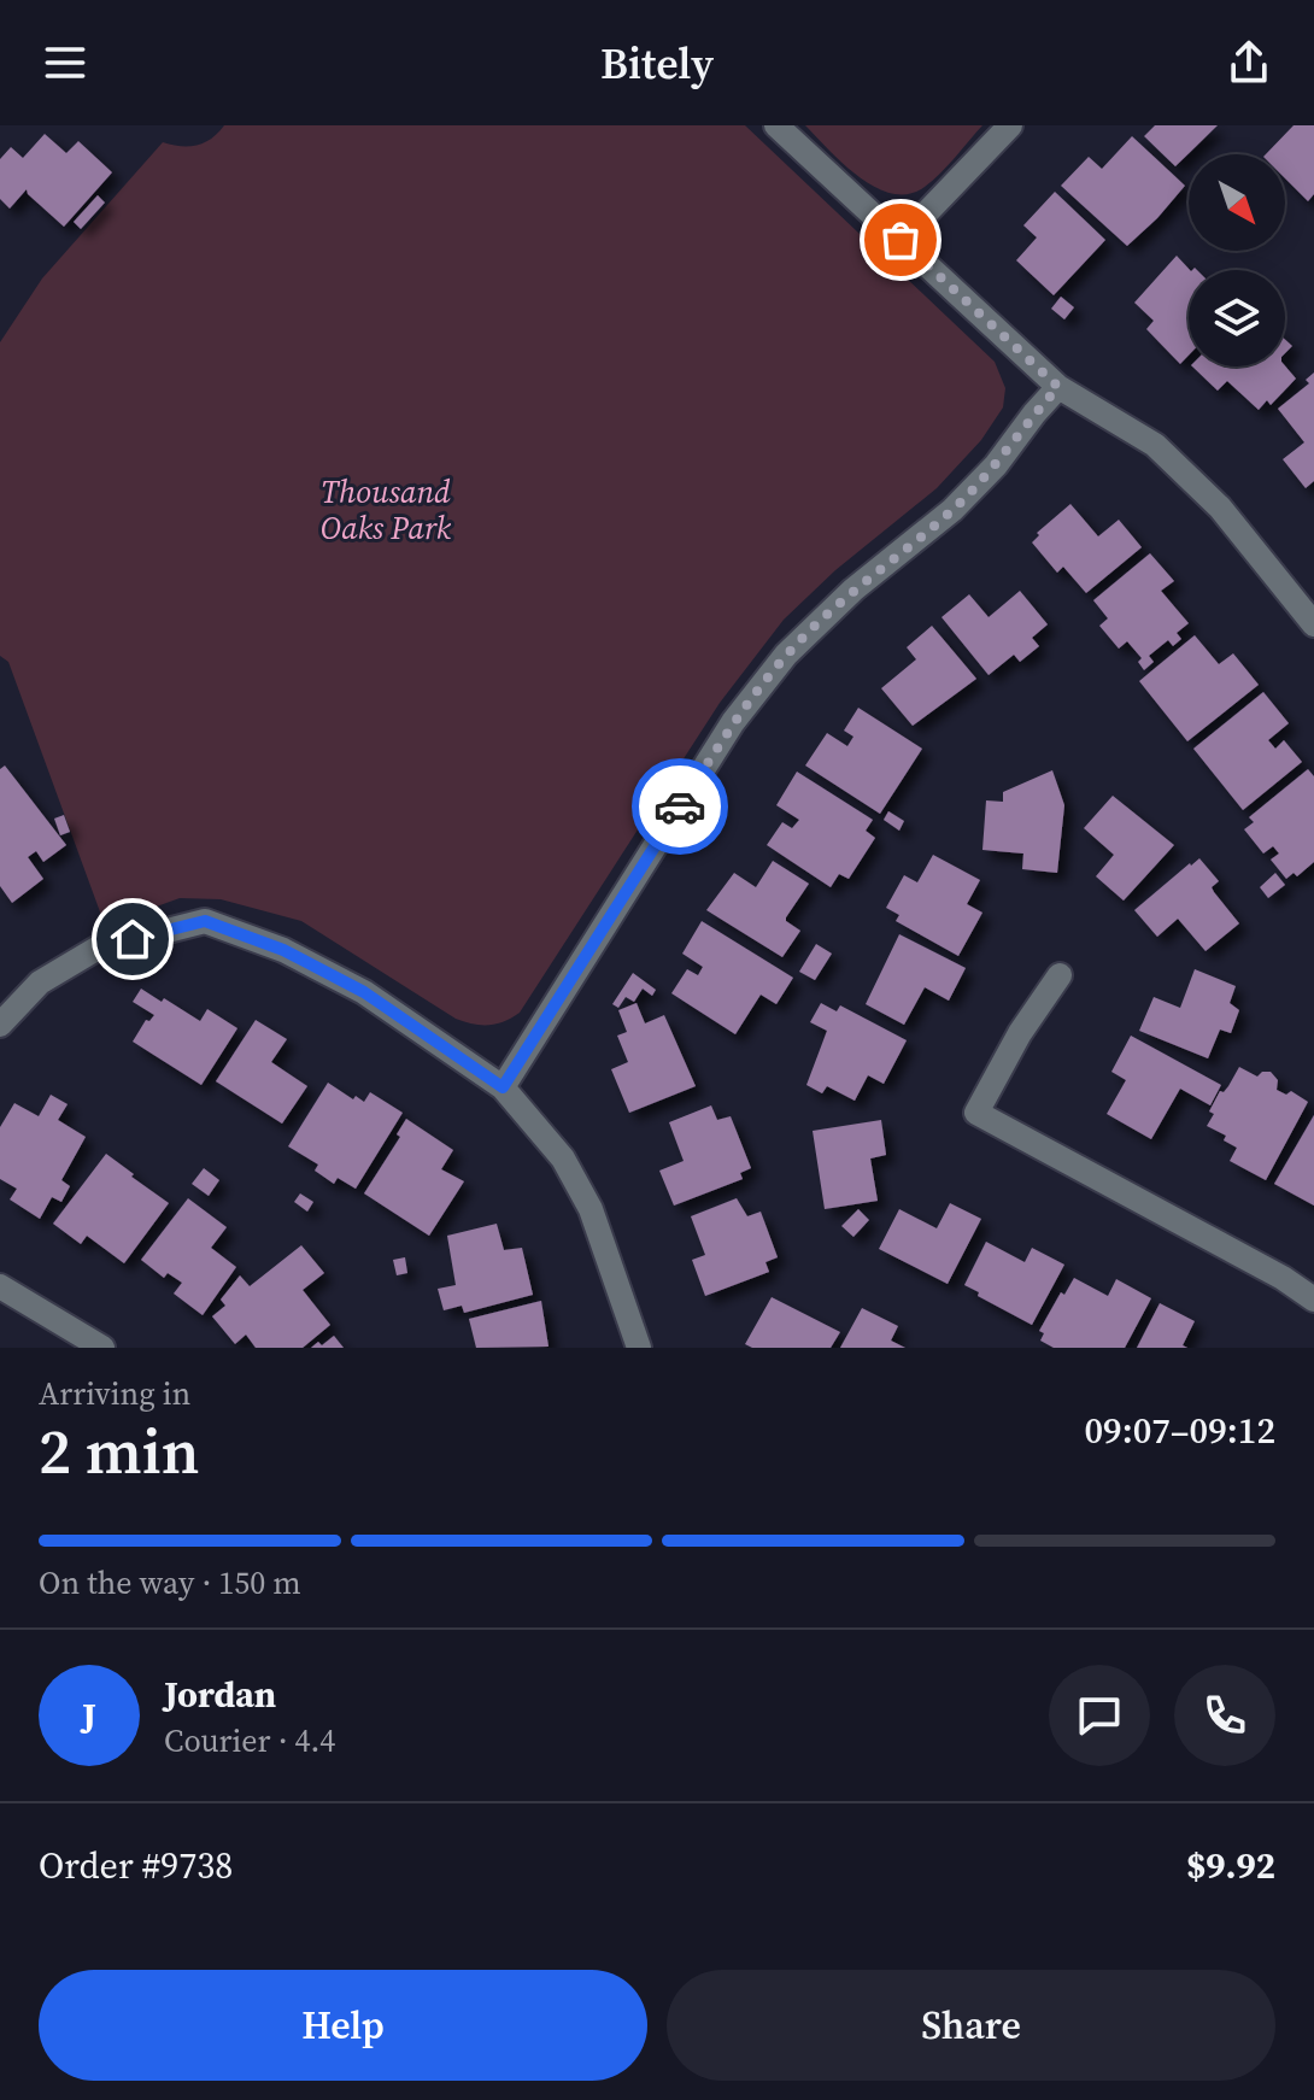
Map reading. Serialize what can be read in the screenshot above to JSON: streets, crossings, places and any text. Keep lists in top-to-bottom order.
{
  "parks": ["Thousand Oaks Park"],
  "north": "bottom right",
  "page": {
    "header": "Bitely",
    "heading": ["2 min", "Arriving in", "09:07–09:12"],
    "panel": [
      "Jordan",
      "Courier · 4.4",
      "Order #9738",
      "$9.92"
    ],
    "bar": "On the way · 150 m",
    "round": "J",
    "buttons": ["Help", "Share"]
  }
}
